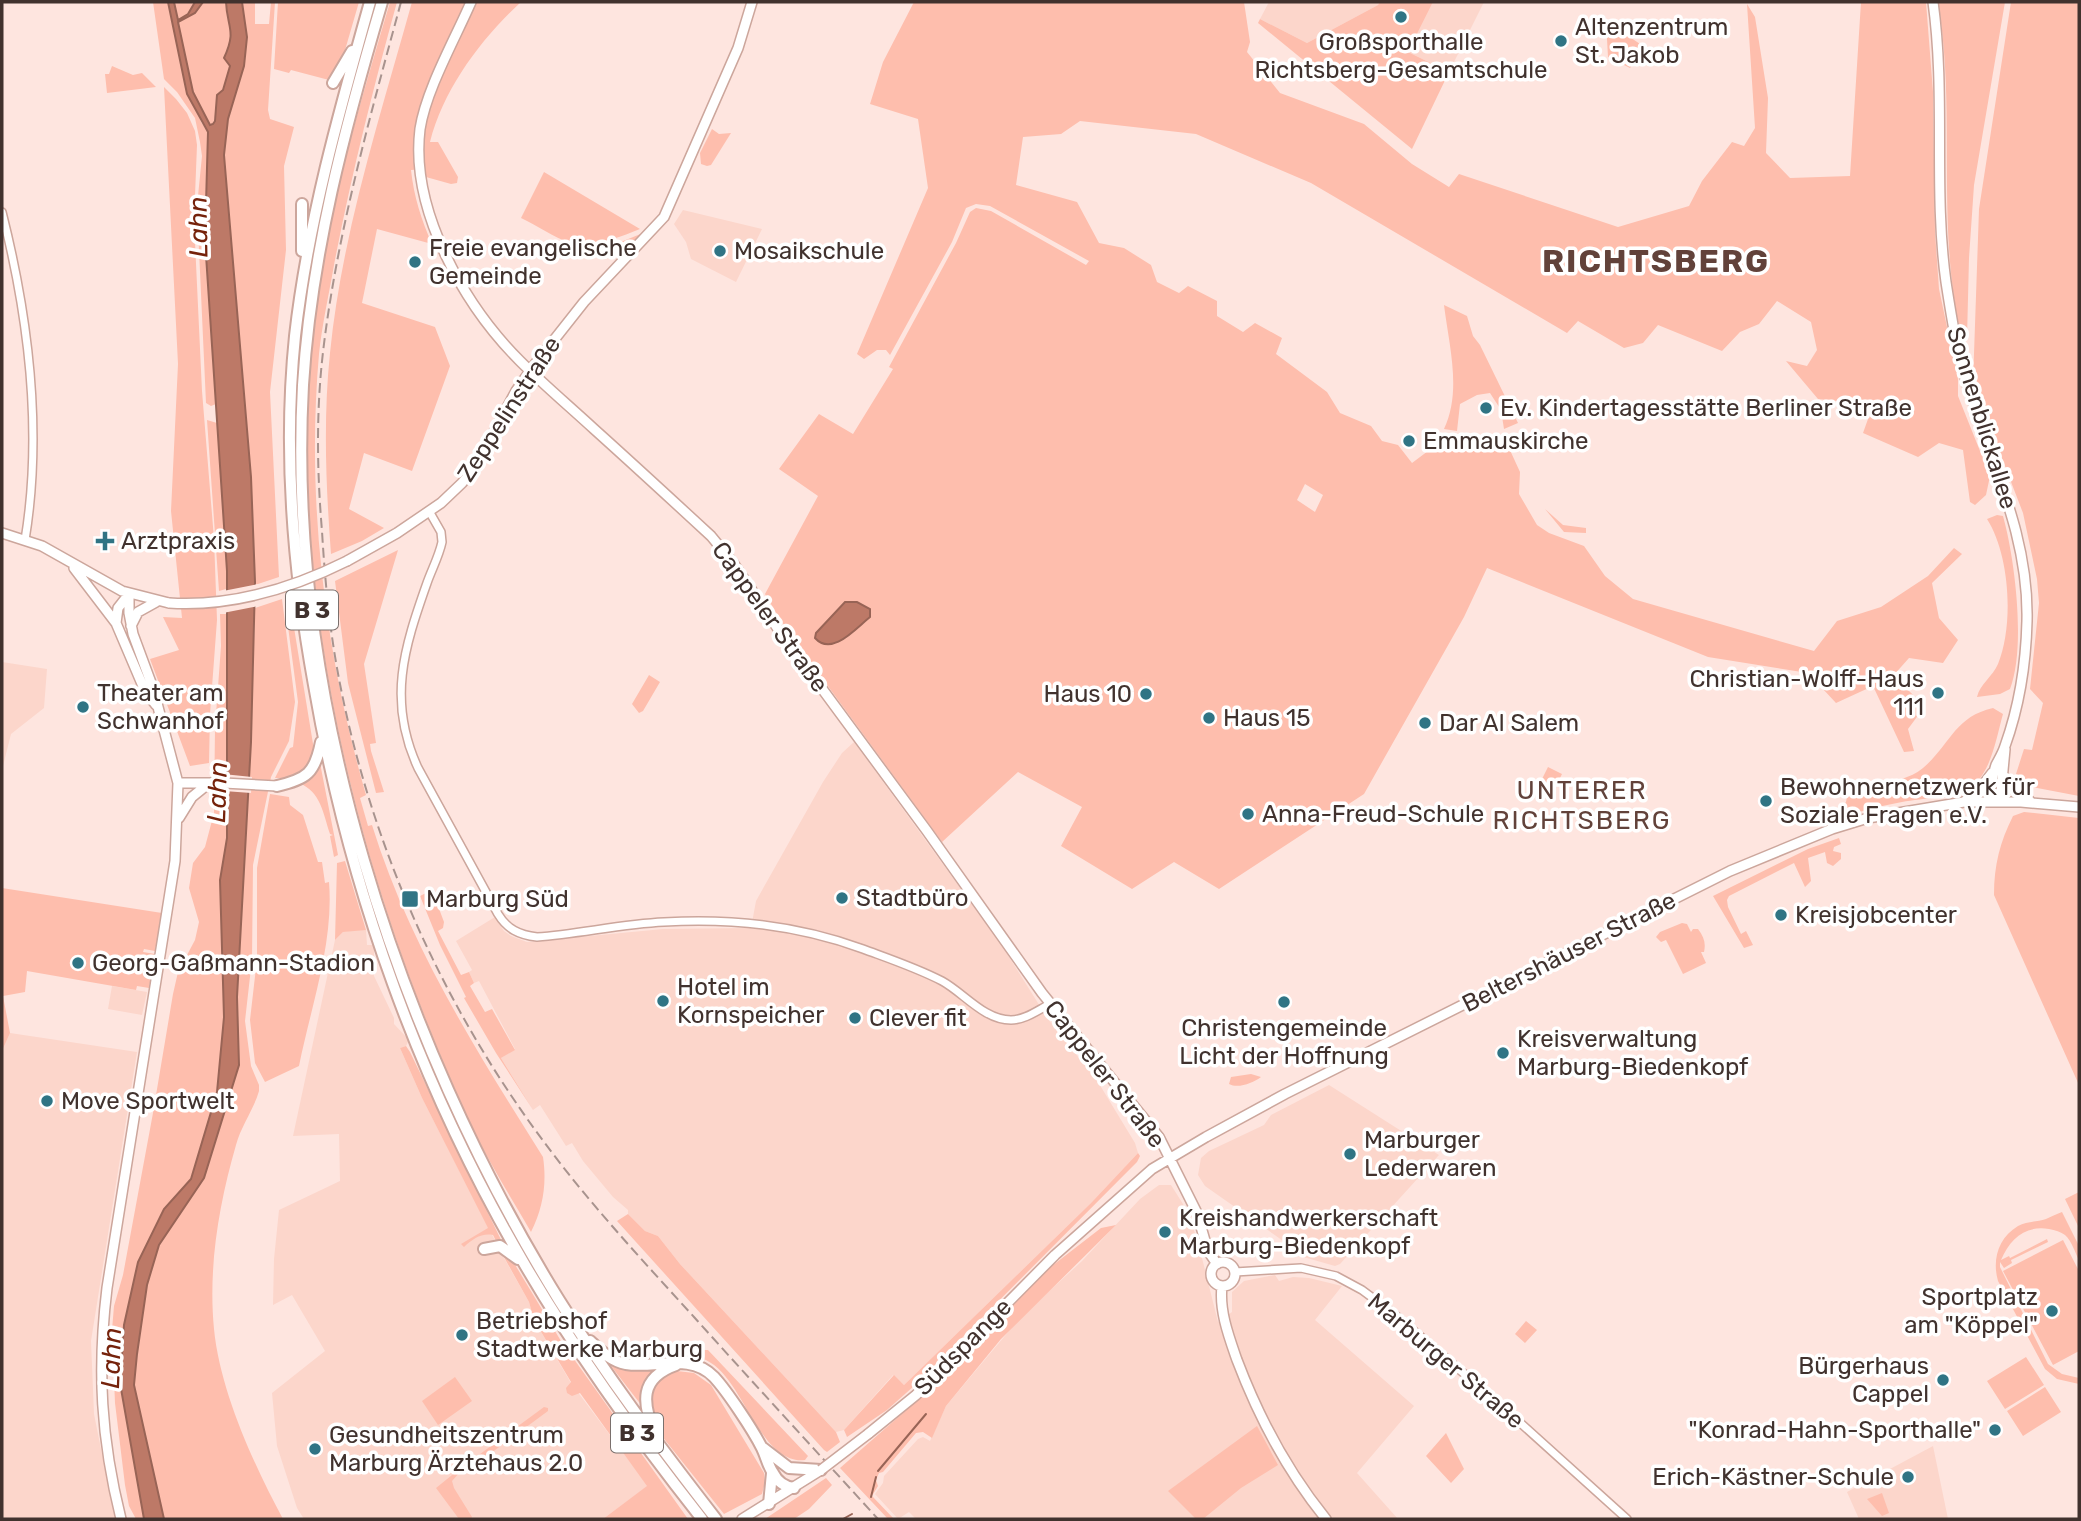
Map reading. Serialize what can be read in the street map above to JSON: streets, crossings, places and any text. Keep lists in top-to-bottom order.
{
  "streets": {
    "highway": ["B 3"],
    "main road": [
      "Zeppelinstraße",
      "Sonnenblickallee",
      "Cappeler Straße",
      "Beltershäuser Straße",
      "Südspange"
    ],
    "street": ["Marburger Straße"]
  },
  "crossings": [
    ["Zeppelinstraße", "Cappeler Straße"],
    ["Sonnenblickallee", "Beltershäuser Straße"],
    ["B 3", "Südspange"],
    ["Cappeler Straße", "Beltershäuser Straße"],
    ["Cappeler Straße", "Südspange"],
    ["Cappeler Straße", "Marburger Straße"],
    ["Beltershäuser Straße", "Südspange"]
  ],
  "districts": ["RICHTSBERG", "UNTERER RICHTSBERG"],
  "water": ["Lahn"],
  "places": {
    "other": [
      "Großsporthalle Richtsberg-Gesamtschule",
      "Altenzentrum St. Jakob",
      "Mosaikschule",
      "Freie evangelische Gemeinde",
      "Ev. Kindertagesstätte Berliner Straße",
      "Emmauskirche",
      "Christian-Wolff-Haus 111",
      "Haus 10",
      "Theater am Schwanhof",
      "Haus 15",
      "Dar Al Salem",
      "Bewohnernetzwerk für Soziale Fragen e.V.",
      "Anna-Freud-Schule",
      "Stadtbüro",
      "Kreisjobcenter",
      "Georg-Gaßmann-Stadion",
      "Hotel im Kornspeicher",
      "Christengemeinde Licht der Hoffnung",
      "Clever fit",
      "Kreisverwaltung Marburg-Biedenkopf",
      "Move Sportwelt",
      "Marburger Lederwaren",
      "Kreishandwerkerschaft Marburg-Biedenkopf",
      "Sportplatz am \"Köppel\"",
      "Betriebshof Stadtwerke Marburg",
      "Bürgerhaus Cappel",
      "\"Konrad-Hahn-Sporthalle\"",
      "Gesundheitszentrum Marburg Ärztehaus 2.0",
      "Erich-Kästner-Schule"
    ],
    "health": ["Arztpraxis"],
    "transit": ["Marburg Süd"]
  }
}
